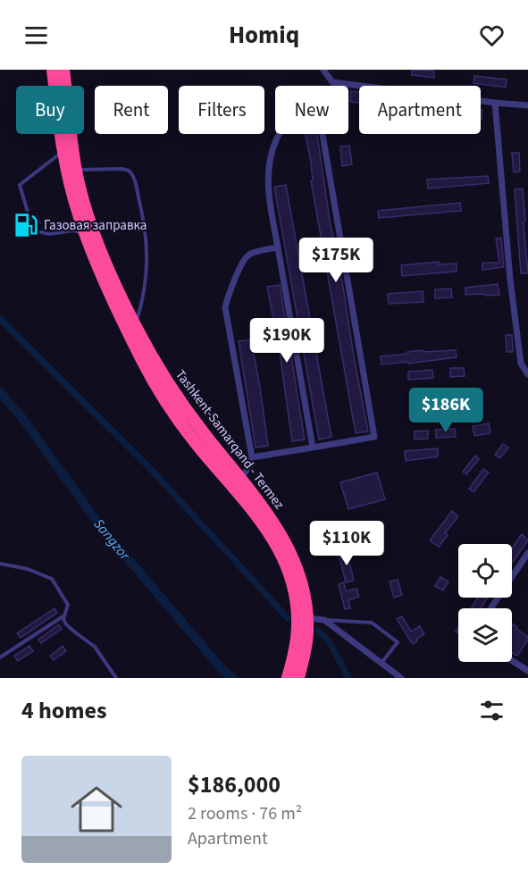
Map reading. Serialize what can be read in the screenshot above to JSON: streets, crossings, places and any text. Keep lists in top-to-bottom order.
{
  "streets": {
    "highway": ["Tashkent-Samarqand - Termez"]
  },
  "water": ["Sangzor"],
  "places": {
    "fuel station": ["Газовая заправка"]
  },
  "page": {
    "header": "Homiq",
    "chip": [
      "Buy",
      "Rent",
      "Filters",
      "New",
      "Apartment"
    ],
    "price": [
      "$175K",
      "$190K",
      "$186K",
      "$110K"
    ],
    "heading": "4 homes",
    "list": [
      {
        "name": "$186,000",
        "note": "2 rooms · 76 m² · Apartment"
      }
    ]
  }
}
